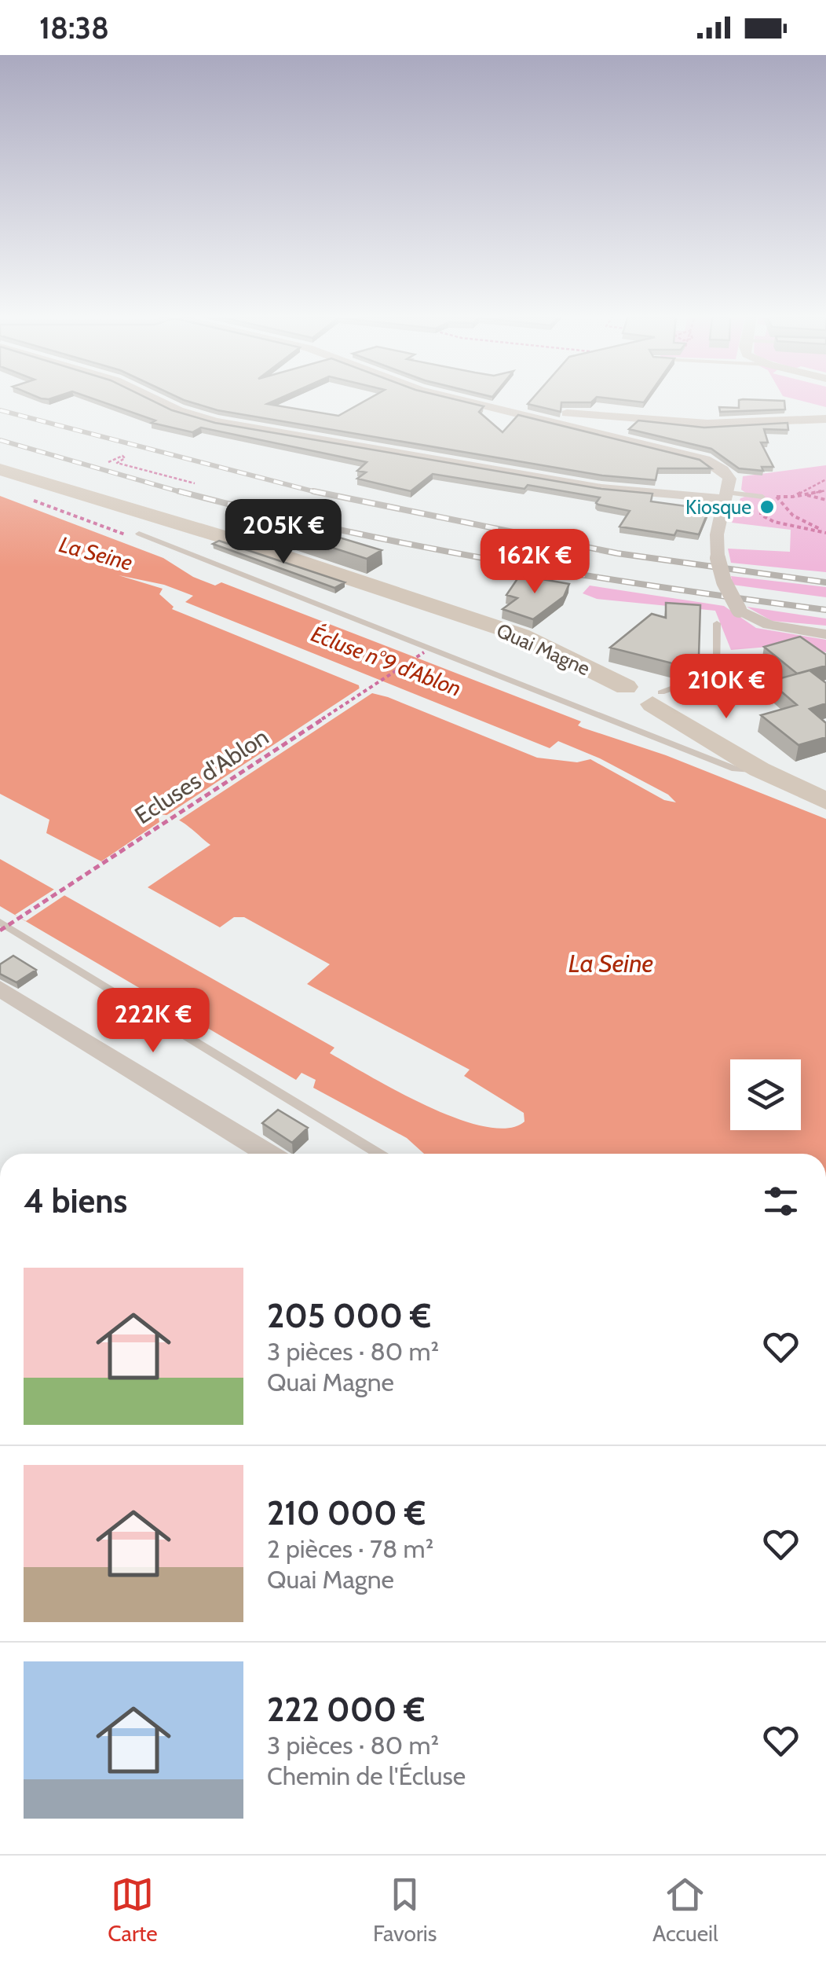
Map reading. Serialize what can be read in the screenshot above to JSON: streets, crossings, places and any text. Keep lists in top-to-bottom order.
{
  "streets": {
    "main road": ["Quai Magne"],
    "path": ["Ecluses d'Ablon"]
  },
  "water": ["La Seine", "Écluse n°9 d'Ablon"],
  "places": ["Kiosque"],
  "page": {
    "status": "18:38",
    "price": [
      "205K €",
      "162K €",
      "210K €",
      "222K €"
    ],
    "heading": "4 biens",
    "list": [
      {
        "name": "205 000 €",
        "note": "3 pièces · 80 m² · Quai Magne"
      },
      {
        "name": "210 000 €",
        "note": "2 pièces · 78 m² · Quai Magne"
      },
      {
        "name": "222 000 €",
        "note": "3 pièces · 80 m² · Chemin de l'Écluse"
      }
    ],
    "tabs": ["Carte", "Favoris", "Accueil"]
  }
}
